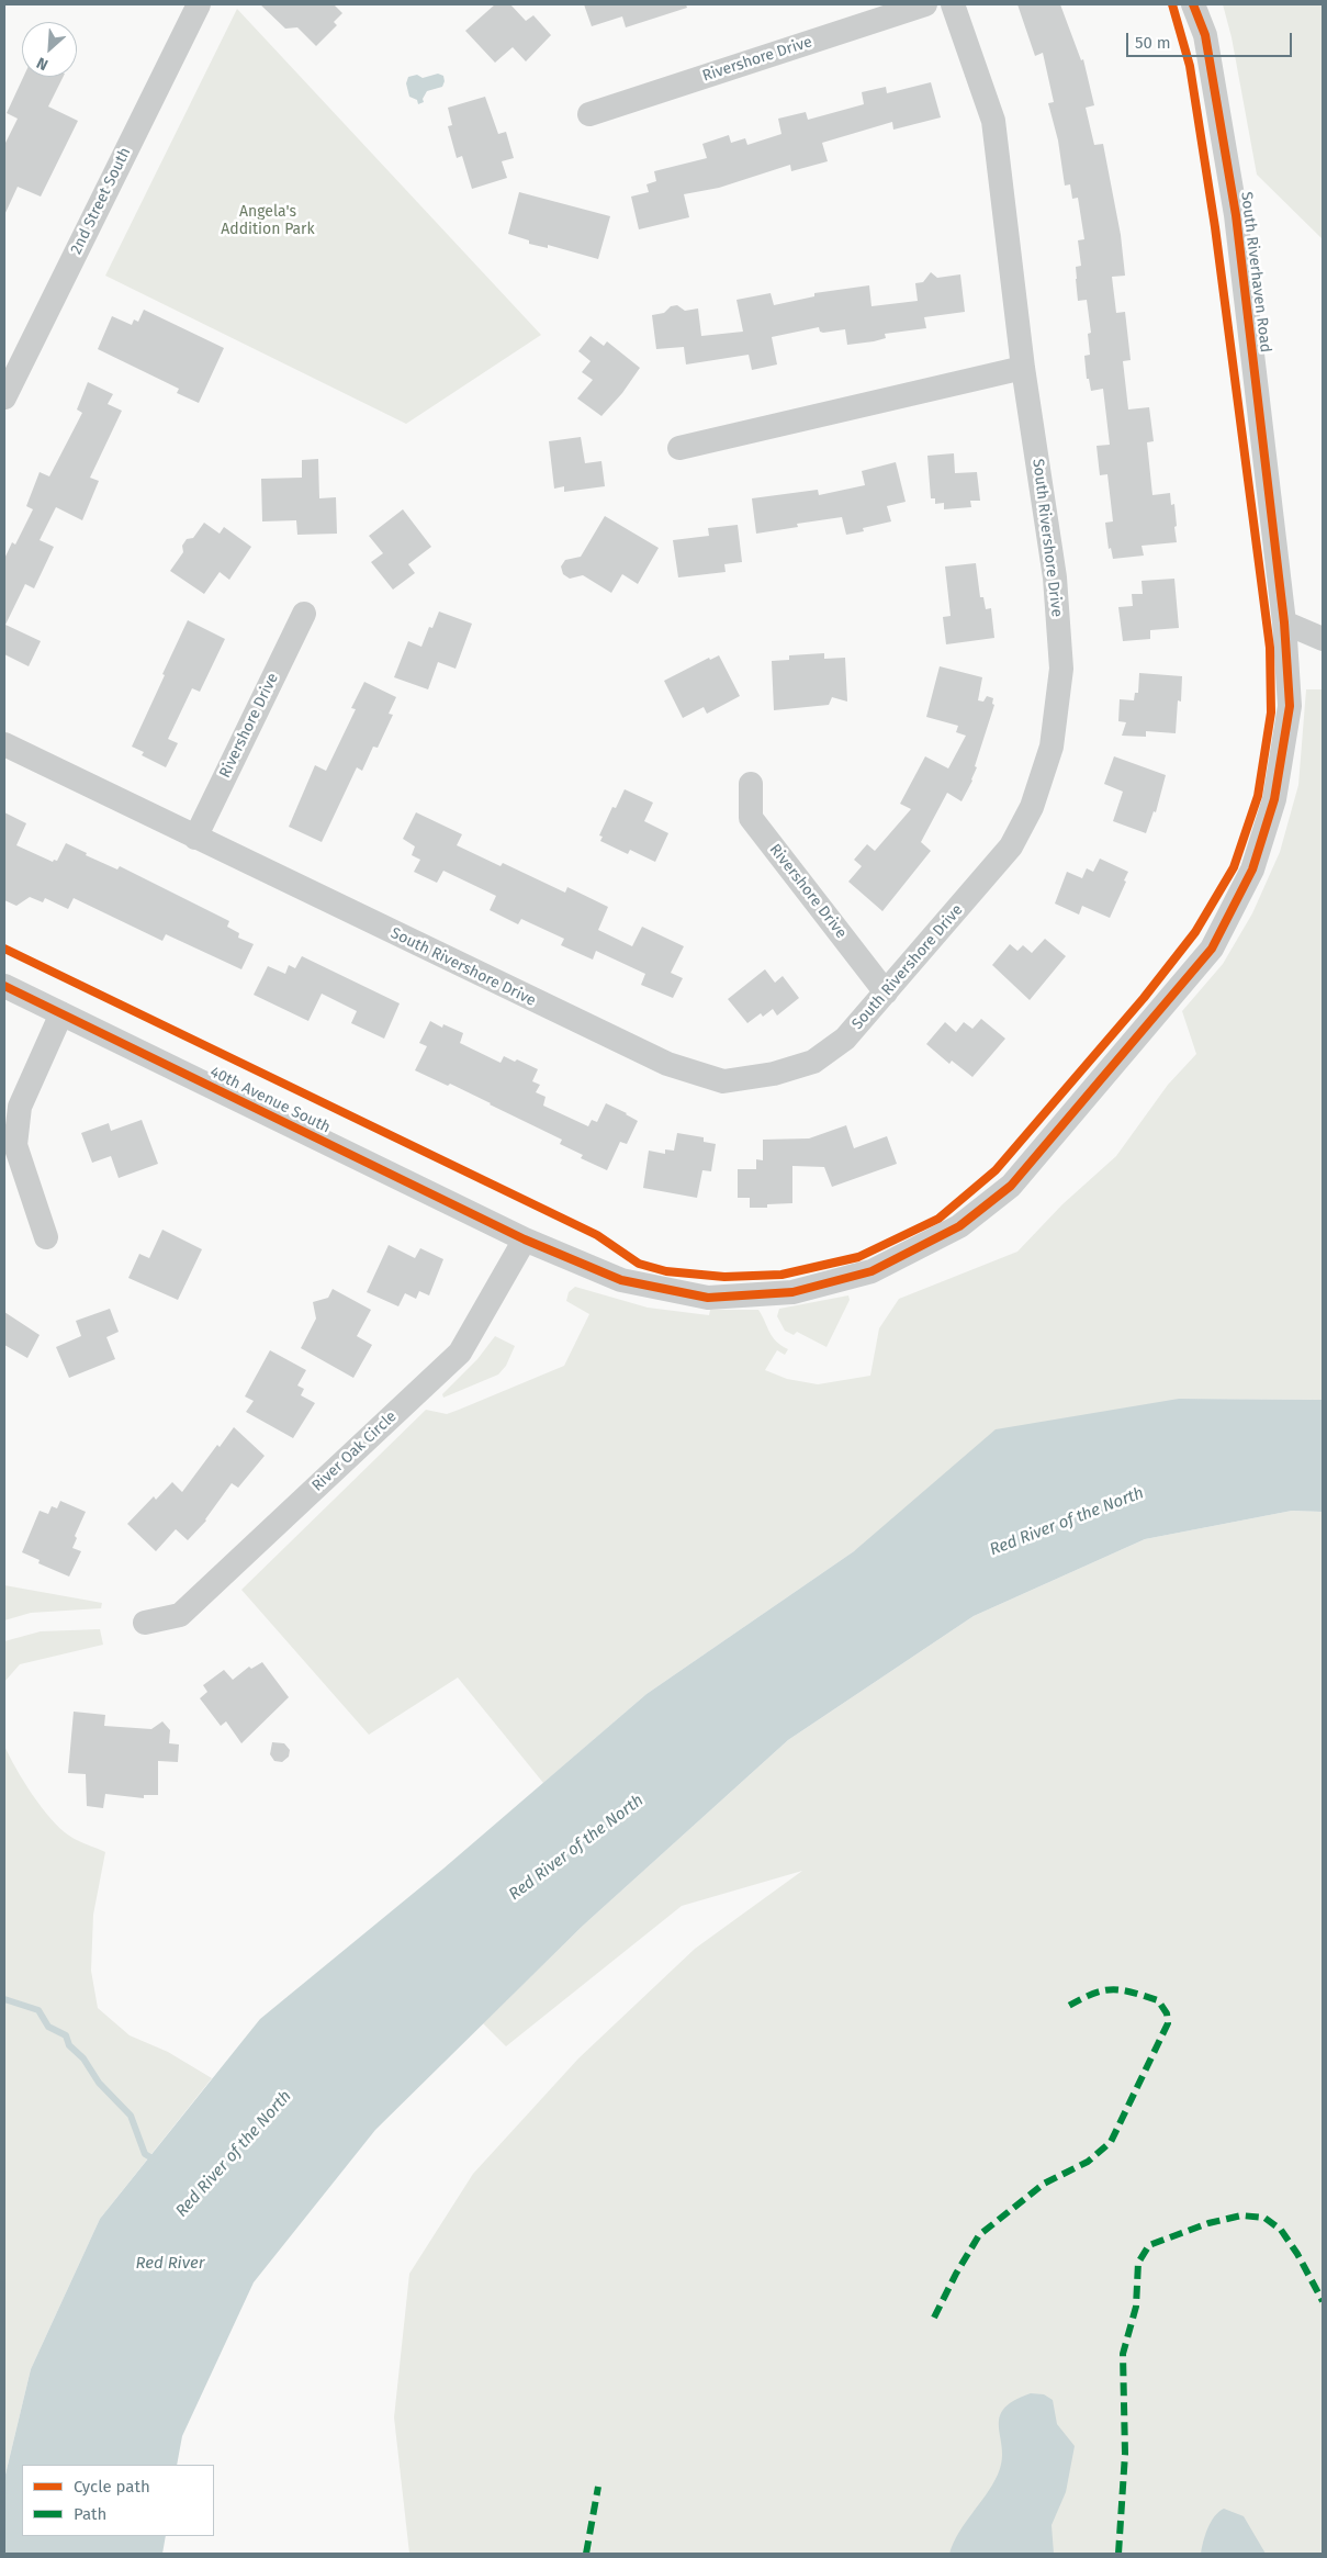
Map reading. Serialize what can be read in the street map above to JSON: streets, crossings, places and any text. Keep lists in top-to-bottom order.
{
  "streets": {
    "street": [
      "Rivershore Drive",
      "2nd Street South",
      "South Riverhaven Road",
      "South Rivershore Drive",
      "40th Avenue South",
      "River Oak Circle"
    ]
  },
  "crossings": [
    ["Rivershore Drive", "South Rivershore Drive"],
    ["South Riverhaven Road", "40th Avenue South"],
    ["South Riverhaven Road", "River Oak Circle"],
    ["40th Avenue South", "River Oak Circle"]
  ],
  "water": ["Red River of the North", "Red River"],
  "parks": ["Angela's Addition Park"],
  "legend": ["Cycle path", "Path"],
  "scale_bar": "50 m",
  "north": "bottom left"
}
